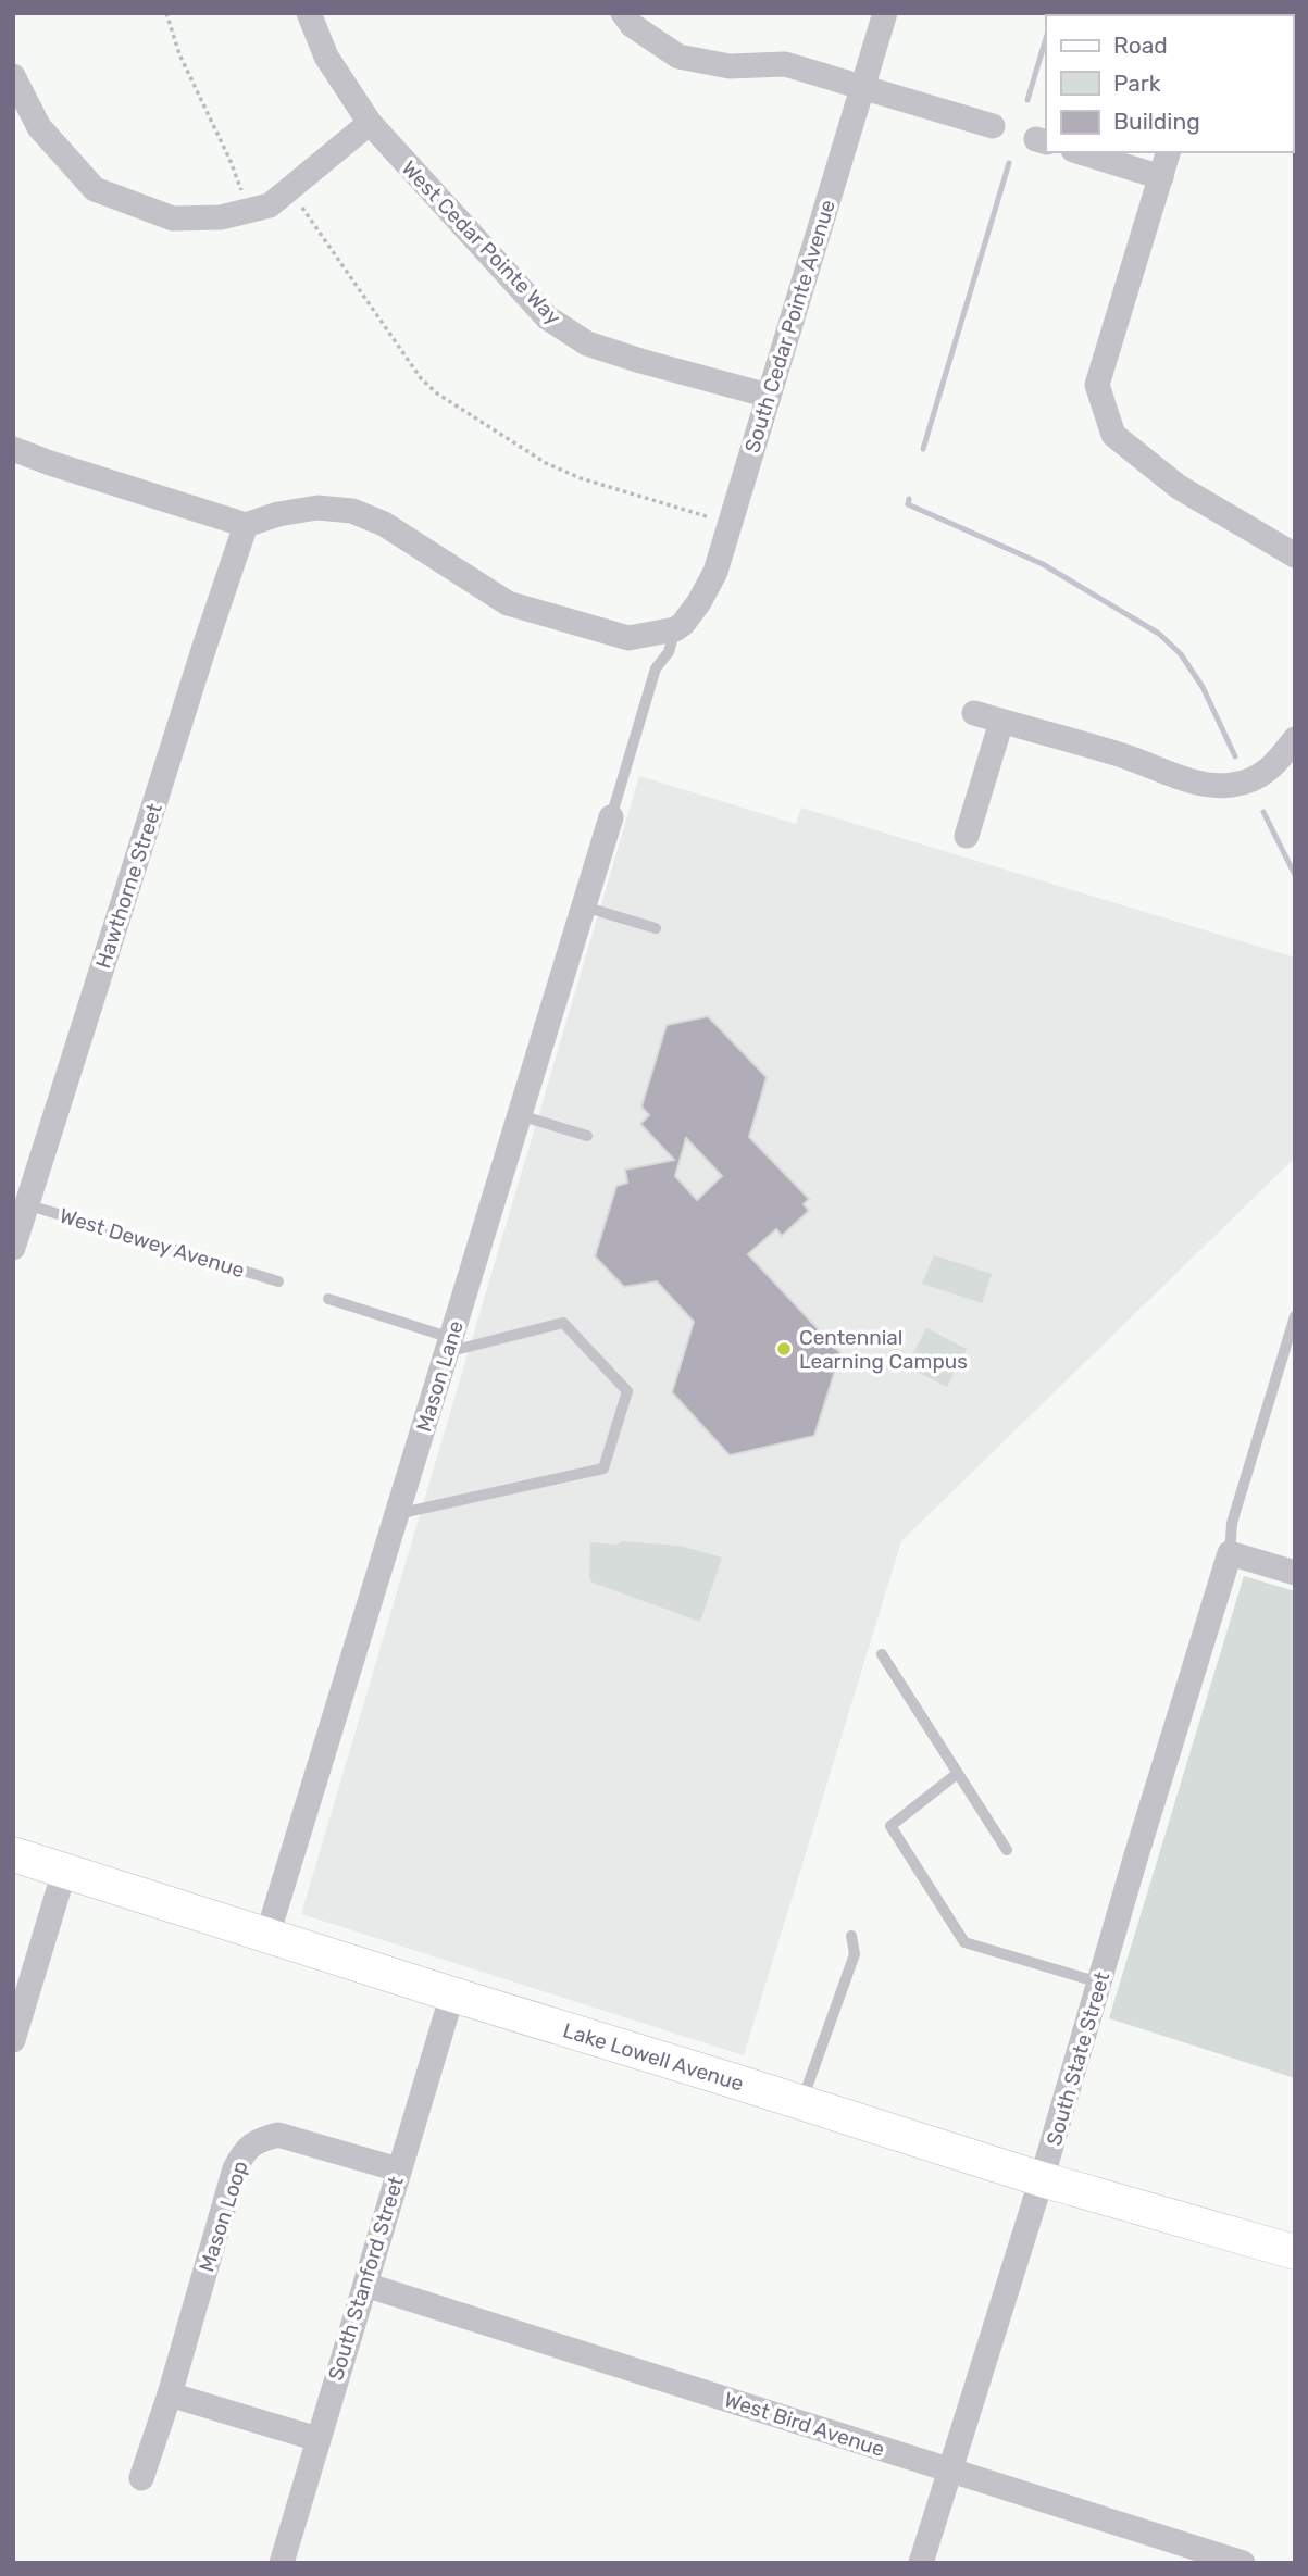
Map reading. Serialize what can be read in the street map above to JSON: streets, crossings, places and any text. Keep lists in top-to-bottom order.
{
  "streets": {
    "main road": ["Lake Lowell Avenue"],
    "street": [
      "West Cedar Pointe Way",
      "South Cedar Pointe Avenue",
      "Hawthorne Street",
      "Mason Lane",
      "South State Street",
      "Mason Loop",
      "South Stanford Street",
      "West Bird Avenue"
    ],
    "lane": ["West Dewey Avenue"]
  },
  "crossings": [
    ["West Cedar Pointe Way", "South Cedar Pointe Avenue"],
    ["Hawthorne Street", "West Dewey Avenue"],
    ["Mason Lane", "Lake Lowell Avenue"],
    ["Lake Lowell Avenue", "South State Street"],
    ["Lake Lowell Avenue", "South Stanford Street"],
    ["South State Street", "West Bird Avenue"],
    ["Mason Loop", "South Stanford Street"],
    ["South Stanford Street", "West Bird Avenue"]
  ],
  "places": ["Centennial Learning Campus"],
  "legend": ["Road", "Park", "Building"]
}
